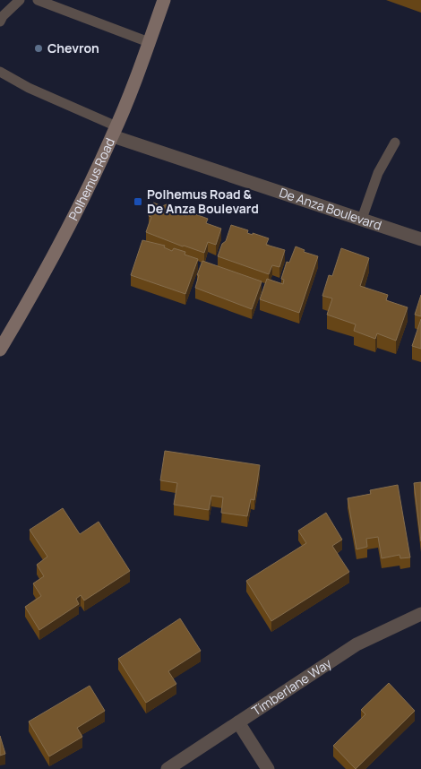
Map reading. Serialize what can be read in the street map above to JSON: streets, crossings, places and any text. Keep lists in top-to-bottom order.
{
  "streets": {
    "main road": ["Polhemus Road"],
    "street": ["De Anza Boulevard", "Timberlane Way"]
  },
  "crossings": [
    ["Polhemus Road", "De Anza Boulevard"]
  ],
  "places": {
    "other": ["Chevron"],
    "transit": ["Polhemus Road & De Anza Boulevard"]
  }
}
